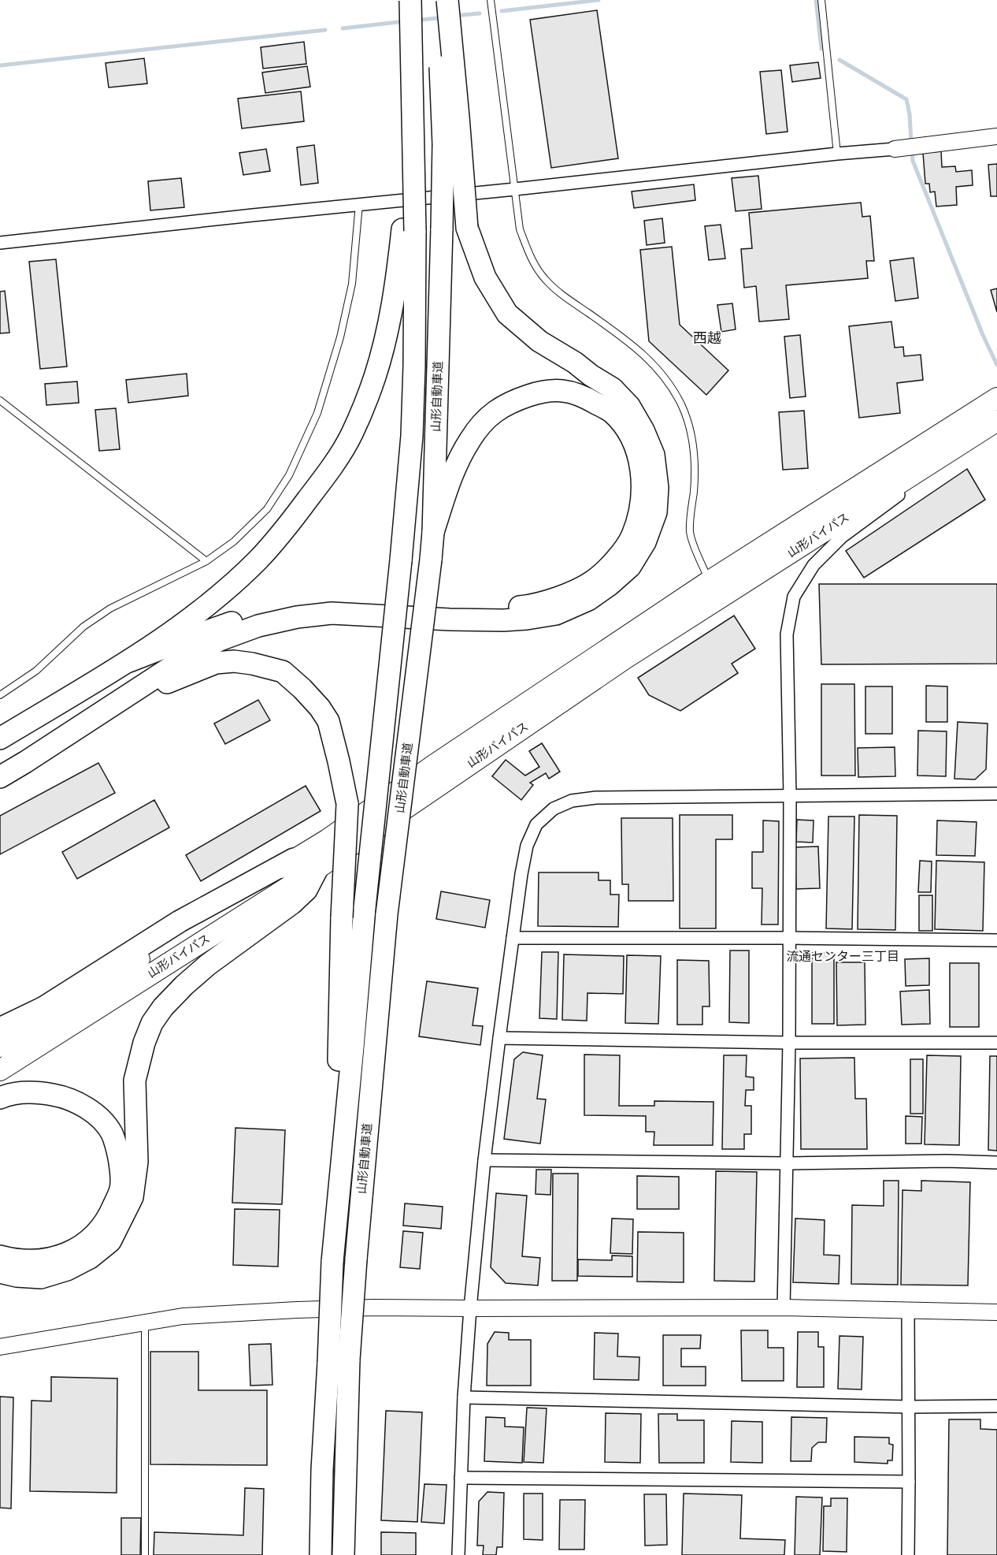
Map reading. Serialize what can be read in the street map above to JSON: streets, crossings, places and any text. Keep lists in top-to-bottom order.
{
  "streets": {
    "highway": ["山形自動車道", "山形バイパス"]
  },
  "districts": ["西越", "流通センター三丁目"]
}
